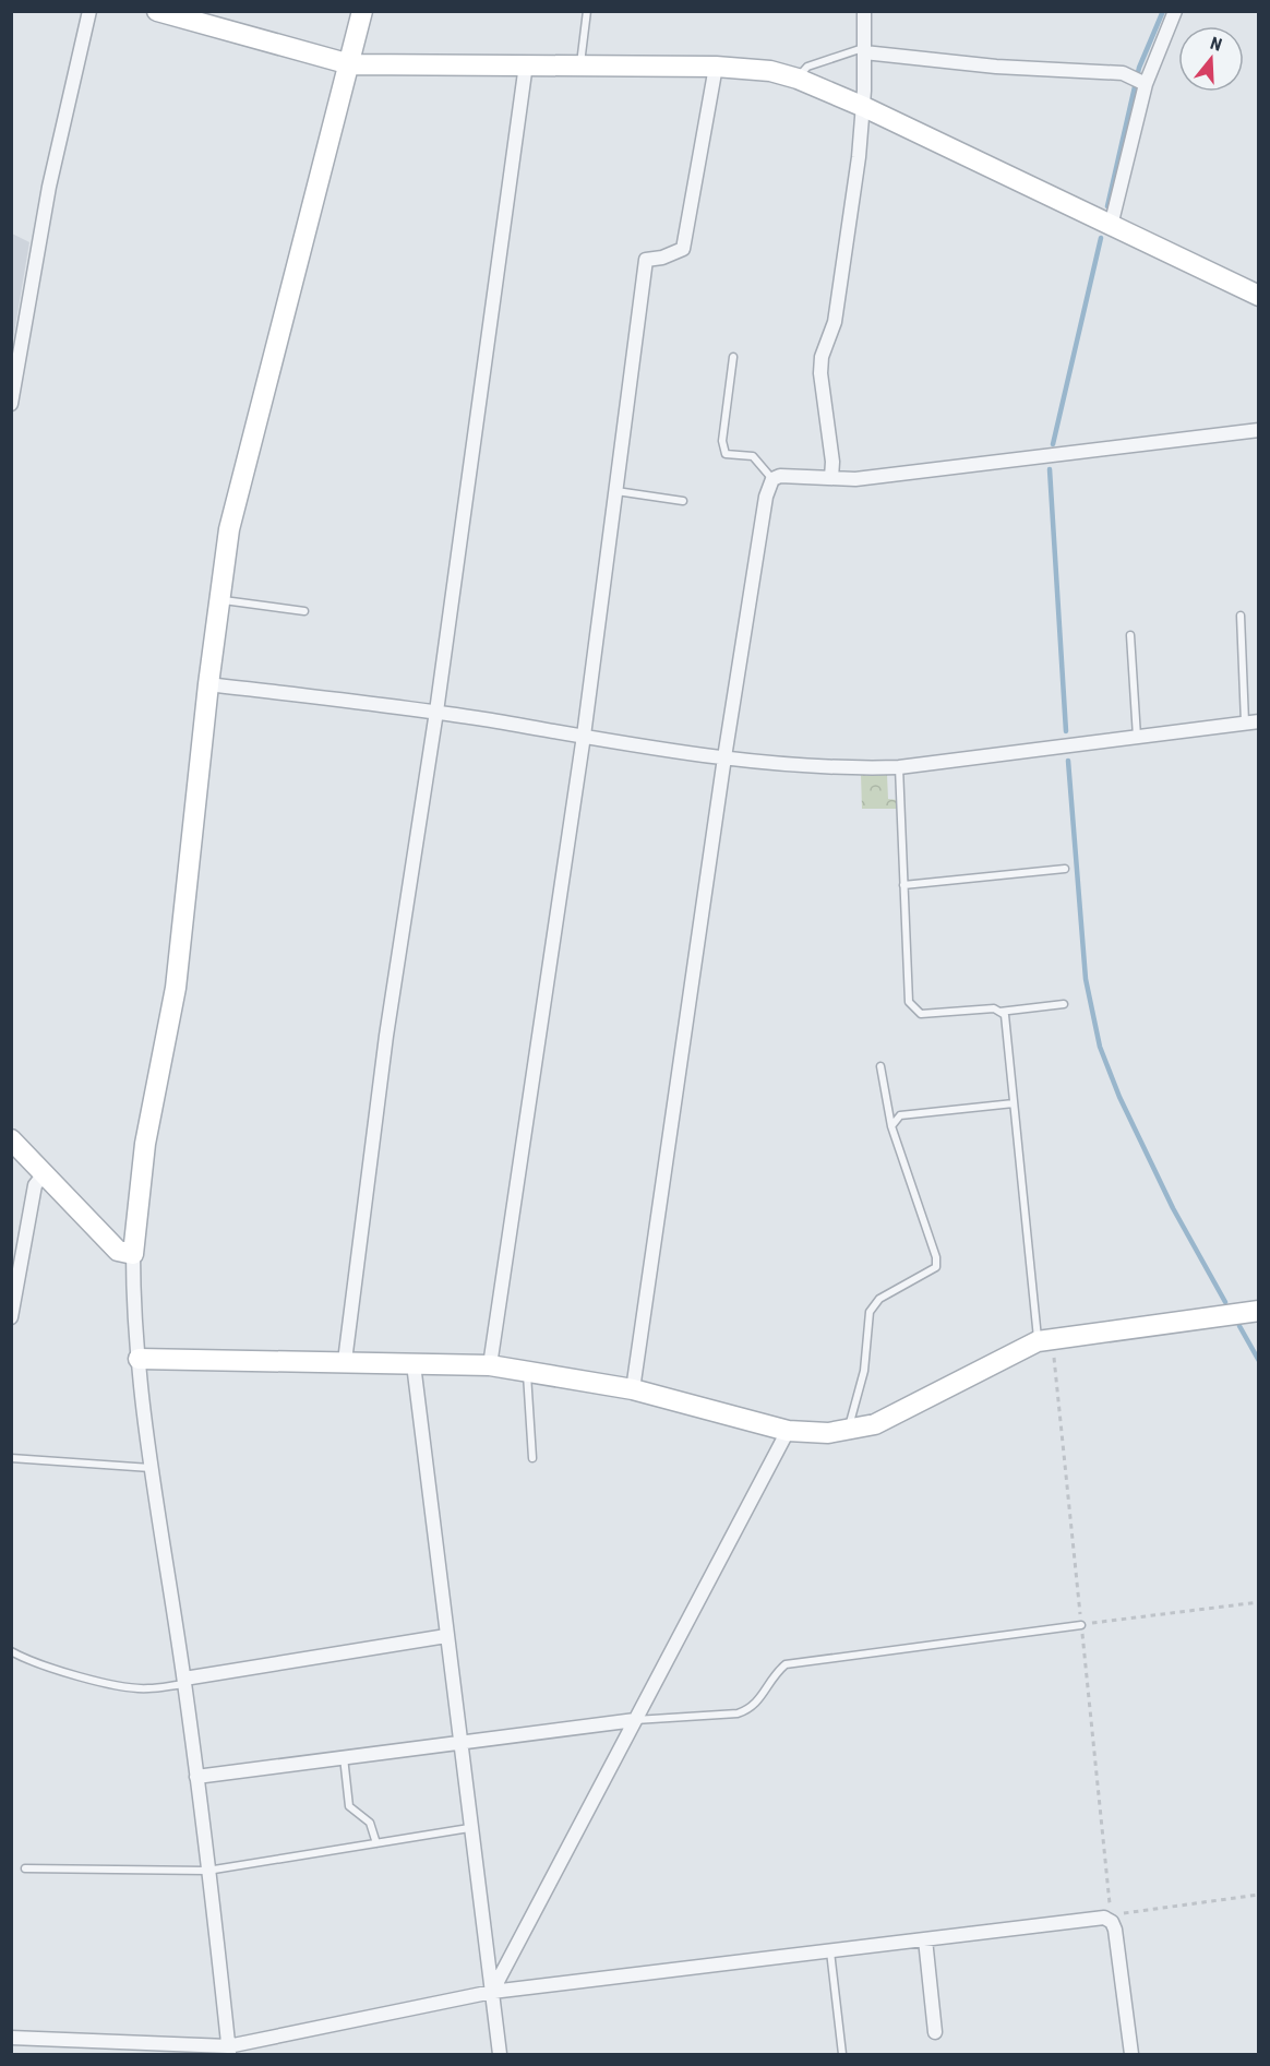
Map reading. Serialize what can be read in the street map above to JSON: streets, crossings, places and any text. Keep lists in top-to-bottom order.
{
  "north": "top"
}
